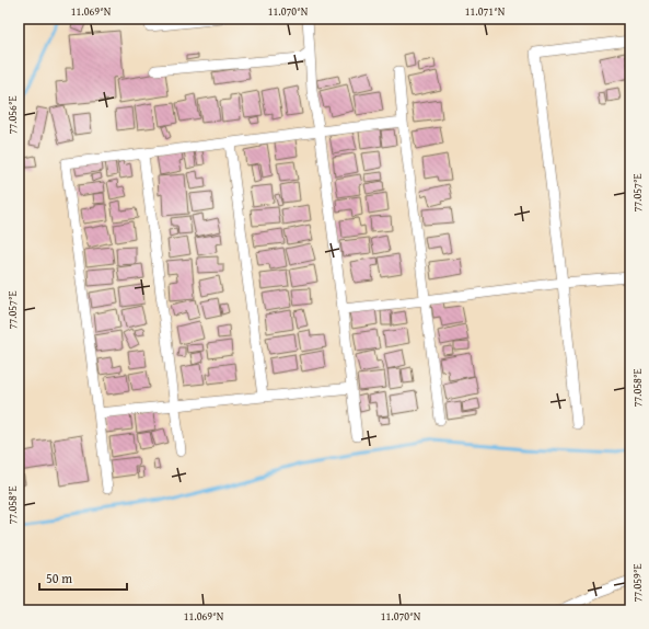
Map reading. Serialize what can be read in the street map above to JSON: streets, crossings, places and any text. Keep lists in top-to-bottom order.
{
  "scale_bar": "50 m",
  "coordinates": [
    "11.069°N",
    "11.070°N",
    "11.071°N",
    "77.056°E",
    "77.057°E",
    "77.058°E",
    "77.059°E"
  ]
}
